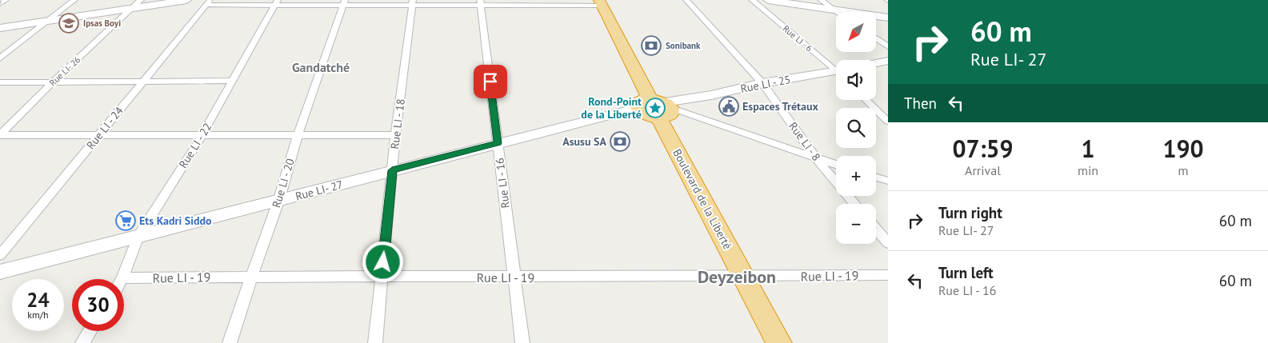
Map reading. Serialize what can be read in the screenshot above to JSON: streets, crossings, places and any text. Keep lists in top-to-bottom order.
{
  "streets": {
    "highway": ["Boulevard de la Liberté"],
    "street": [
      "Rue LI - 6",
      "Rue LI- 26",
      "Rue LI - 25",
      "Rue LI - 18",
      "Rue LI - 24",
      "Rue LI - 8",
      "Rue LI - 22",
      "Rue LI - 20",
      "Rue LI - 16",
      "Rue LI- 27",
      "Rue LI - 19"
    ]
  },
  "crossings": [
    ["Rue LI - 25", "Rue LI - 8"],
    ["Rue LI - 25", "Rue LI- 27"],
    ["Rue LI - 25", "Boulevard de la Liberté"],
    ["Rue LI - 18", "Rue LI- 27"],
    ["Rue LI - 18", "Rue LI - 19"],
    ["Rue LI - 22", "Rue LI- 27"],
    ["Rue LI - 22", "Rue LI - 19"],
    ["Rue LI - 20", "Rue LI- 27"],
    ["Rue LI - 20", "Rue LI - 19"],
    ["Rue LI - 16", "Rue LI- 27"],
    ["Rue LI - 16", "Rue LI - 19"],
    ["Rue LI- 27", "Boulevard de la Liberté"],
    ["Boulevard de la Liberté", "Rue LI - 19"]
  ],
  "districts": ["Gandatché", "Deyzeibon"],
  "places": {
    "school or university": ["Ipsas Boyi"],
    "bank": ["Sonibank", "Asusu SA"],
    "public building": ["Espaces Trétaux"],
    "place": ["Rond-Point de la Liberté"],
    "supermarket": ["Ets Kadri Siddo"]
  },
  "north": "bottom left",
  "page": {
    "turn": ["60 m", "Rue LI- 27"],
    "map_buttons": ["+", "−"],
    "then": "Then",
    "eta": [
      "07:59",
      "Arrival",
      "1",
      "min",
      "190",
      "m"
    ],
    "list": [
      {
        "name": "Turn right",
        "note": "Rue LI- 27",
        "value": "60 m"
      },
      {
        "name": "Turn left",
        "note": "Rue LI - 16",
        "value": "60 m"
      }
    ],
    "speed": "24 km/h",
    "limit": "30"
  }
}
